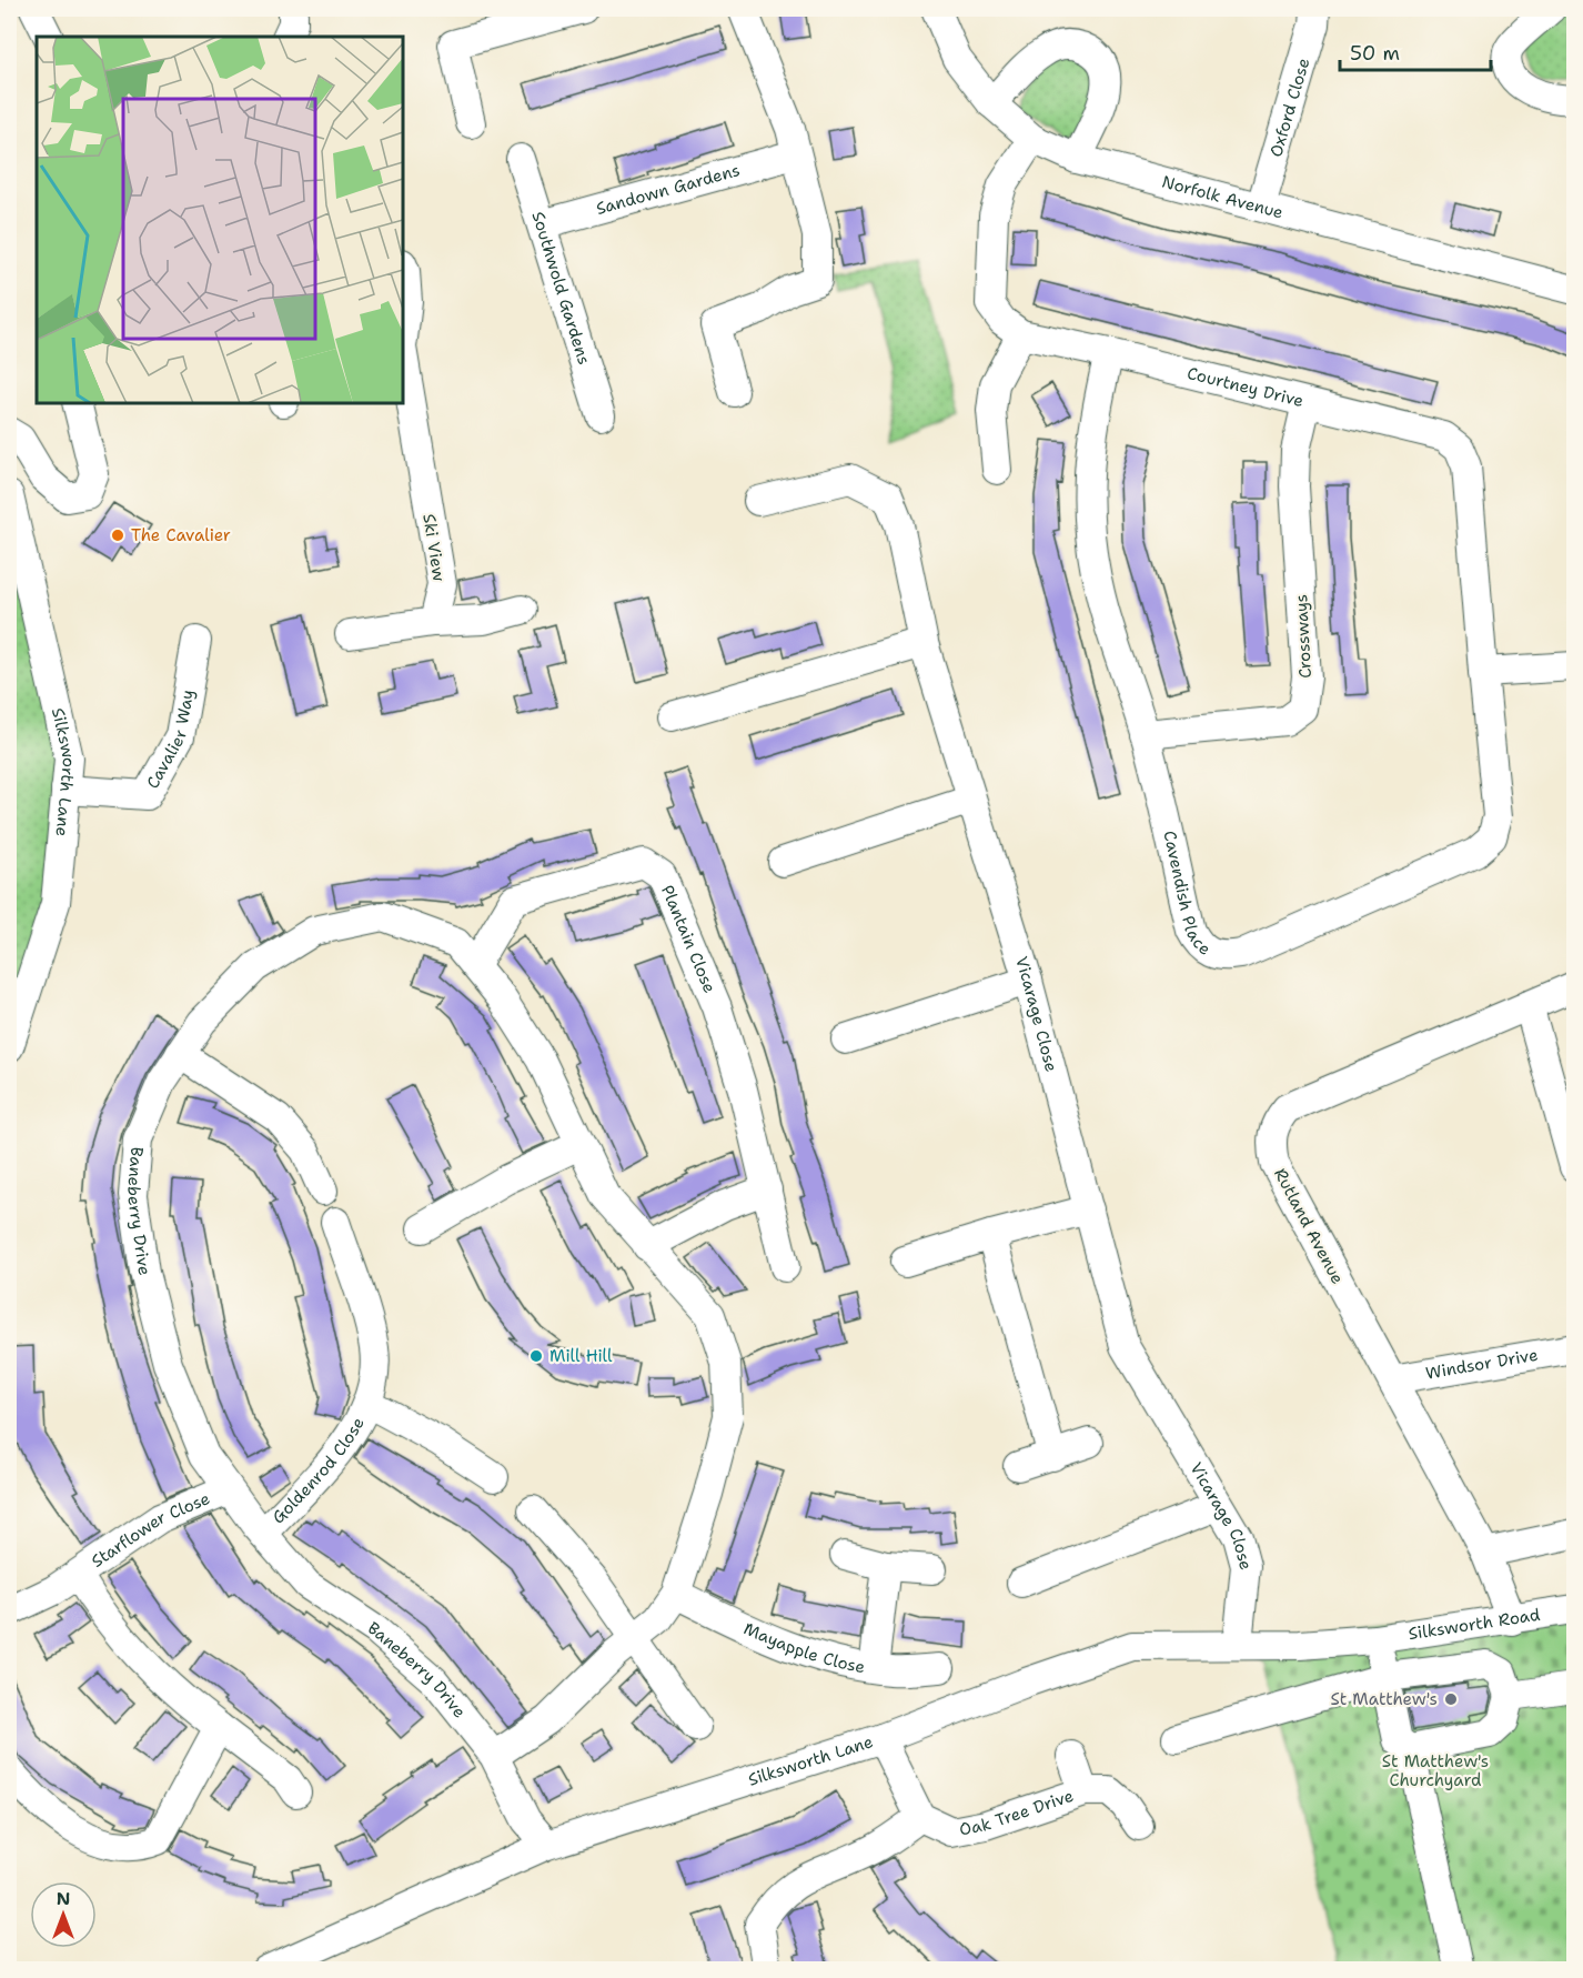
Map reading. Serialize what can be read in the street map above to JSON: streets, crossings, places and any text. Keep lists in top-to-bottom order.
{
  "streets": {
    "street": [
      "Oxford Close",
      "Sandown Gardens",
      "Norfolk Avenue",
      "Southwold Gardens",
      "Courtney Drive",
      "Ski View",
      "Crossways",
      "Cavalier Way",
      "Silksworth Lane",
      "Cavendish Place",
      "Plantain Close",
      "Vicarage Close",
      "Baneberry Drive",
      "Rutland Avenue",
      "Windsor Drive",
      "Goldenrod Close",
      "Starflower Close",
      "Silksworth Road",
      "Mayapple Close",
      "Oak Tree Drive"
    ]
  },
  "crossings": [
    ["Oxford Close", "Norfolk Avenue"],
    ["Sandown Gardens", "Southwold Gardens"],
    ["Norfolk Avenue", "Courtney Drive"],
    ["Courtney Drive", "Crossways"],
    ["Courtney Drive", "Cavendish Place"],
    ["Crossways", "Cavendish Place"],
    ["Cavalier Way", "Silksworth Lane"],
    ["Silksworth Lane", "Vicarage Close"],
    ["Silksworth Lane", "Baneberry Drive"],
    ["Silksworth Lane", "Silksworth Road"],
    ["Plantain Close", "Baneberry Drive"],
    ["Baneberry Drive", "Goldenrod Close"],
    ["Baneberry Drive", "Starflower Close"],
    ["Baneberry Drive", "Mayapple Close"],
    ["Rutland Avenue", "Windsor Drive"],
    ["Rutland Avenue", "Silksworth Road"]
  ],
  "parks": ["St Matthew's Churchyard"],
  "places": ["The Cavalier", "Mill Hill", "St Matthew's"],
  "scale_bar": "50 m",
  "north": "top"
}
